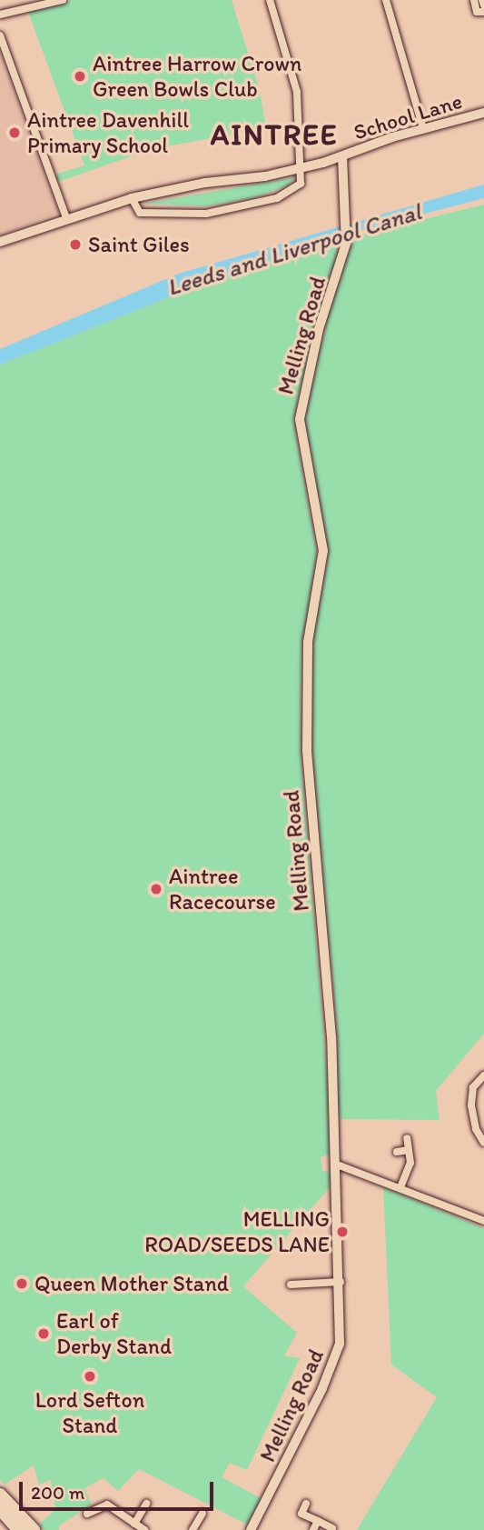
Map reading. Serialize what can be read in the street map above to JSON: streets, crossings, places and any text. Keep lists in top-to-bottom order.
{
  "streets": {
    "street": ["School Lane", "Melling Road"]
  },
  "crossings": [
    ["School Lane", "Melling Road"]
  ],
  "districts": ["AINTREE"],
  "water": ["Leeds and Liverpool Canal"],
  "places": [
    "Aintree Harrow Crown Green Bowls Club",
    "Aintree Davenhill Primary School",
    "Saint Giles",
    "Aintree Racecourse",
    "MELLING ROAD/SEEDS LANE",
    "Queen Mother Stand",
    "Earl of Derby Stand",
    "Lord Sefton Stand"
  ],
  "scale_bar": "200 m"
}
